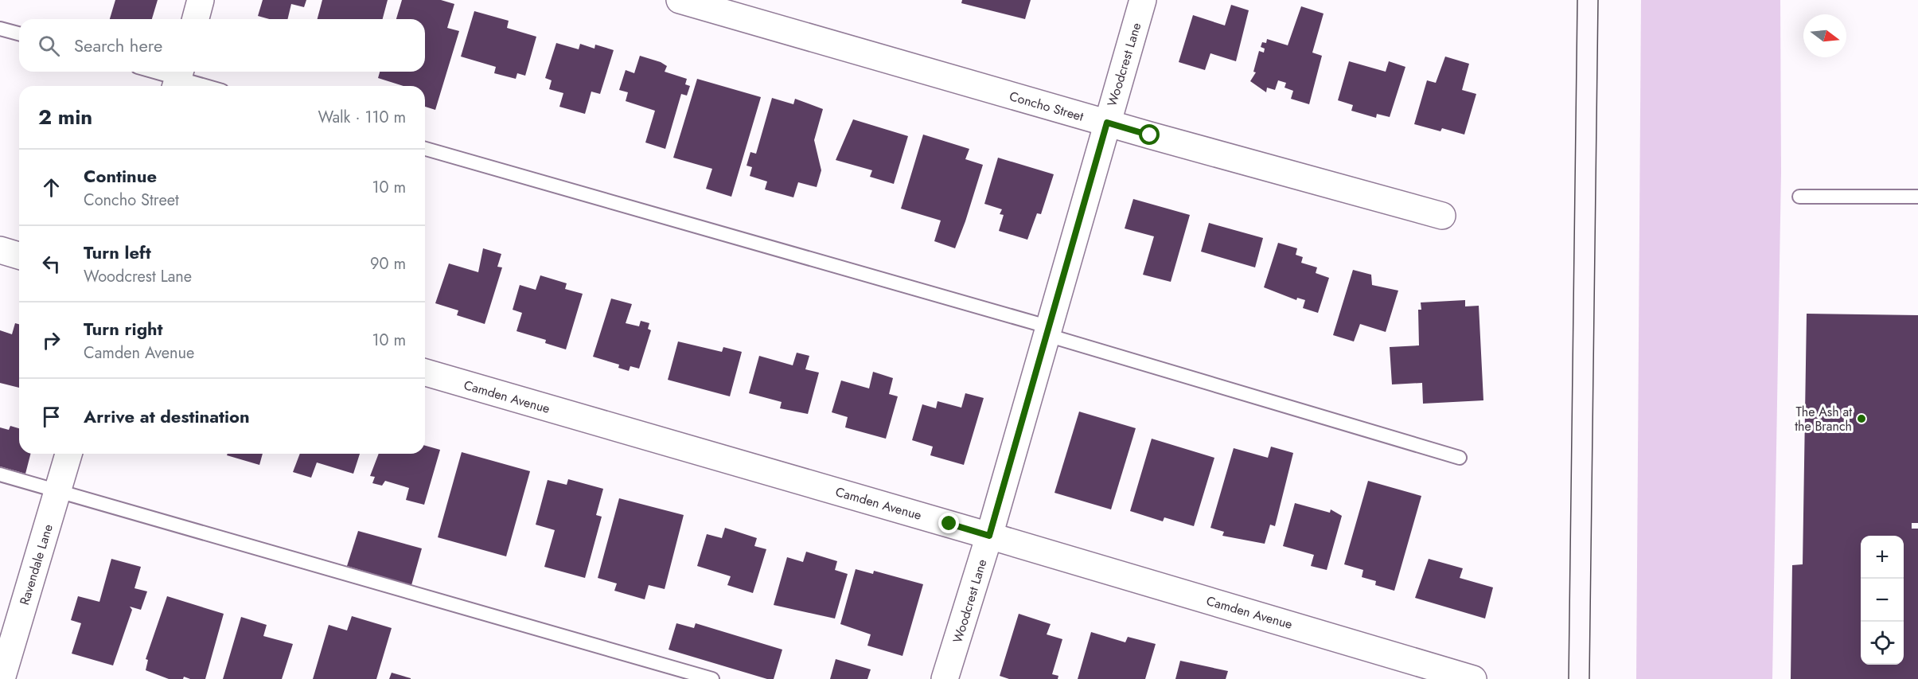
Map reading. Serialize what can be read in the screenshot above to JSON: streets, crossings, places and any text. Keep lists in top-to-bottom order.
{
  "streets": {
    "street": [
      "Woodcrest Lane",
      "Concho Street",
      "Camden Avenue",
      "Ravendale Lane"
    ]
  },
  "crossings": [
    ["Woodcrest Lane", "Concho Street"],
    ["Woodcrest Lane", "Camden Avenue"]
  ],
  "places": ["The Ash at the Branch"],
  "north": "right",
  "page": {
    "search": "Search here",
    "heading": ["2 min", "Walk · 110 m"],
    "list": [
      ["Continue", "Concho Street", "10 m"],
      ["Turn left", "Woodcrest Lane", "90 m"],
      ["Turn right", "Camden Avenue", "10 m"],
      "Arrive at destination"
    ],
    "map_buttons": ["+", "−"]
  }
}
